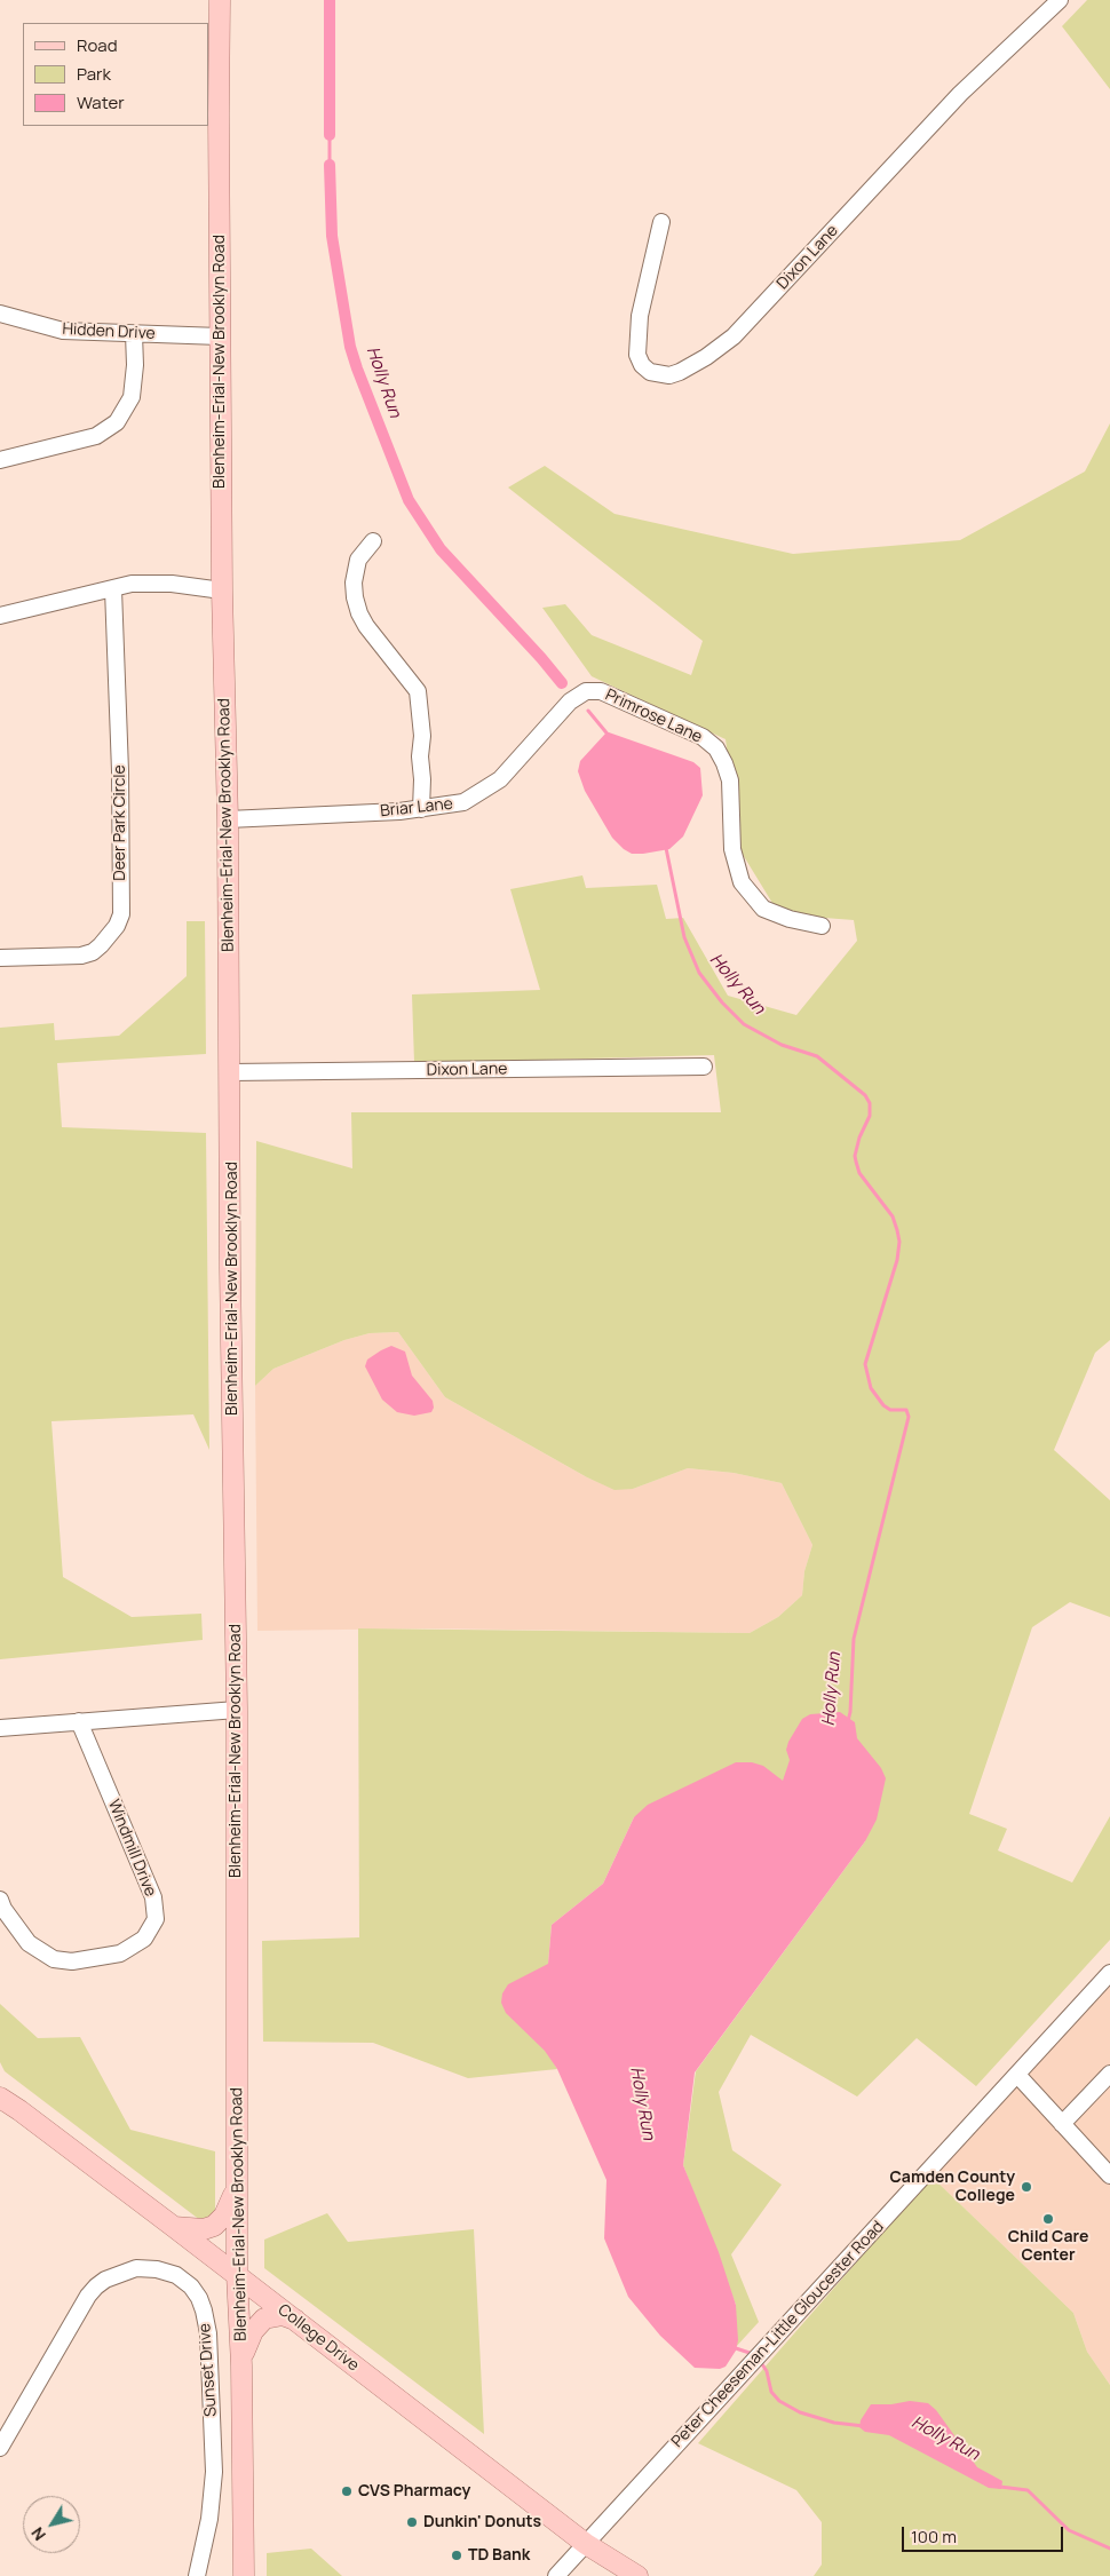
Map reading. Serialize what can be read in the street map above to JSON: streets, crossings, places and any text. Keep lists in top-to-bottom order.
{
  "streets": {
    "main road": ["Blenheim-Erial-New Brooklyn Road", "College Drive"],
    "street": [
      "Dixon Lane",
      "Hidden Drive",
      "Primrose Lane",
      "Briar Lane",
      "Deer Park Circle",
      "Windmill Drive",
      "Peter Cheeseman-Little Gloucester Road",
      "Sunset Drive"
    ]
  },
  "crossings": [
    ["Dixon Lane", "Blenheim-Erial-New Brooklyn Road"],
    ["Hidden Drive", "Blenheim-Erial-New Brooklyn Road"],
    ["Blenheim-Erial-New Brooklyn Road", "Briar Lane"],
    ["Blenheim-Erial-New Brooklyn Road", "College Drive"],
    ["Primrose Lane", "Briar Lane"],
    ["Peter Cheeseman-Little Gloucester Road", "College Drive"]
  ],
  "water": ["Holly Run"],
  "places": [
    "Camden County College",
    "Child Care Center",
    "CVS Pharmacy",
    "Dunkin' Donuts",
    "TD Bank"
  ],
  "legend": ["Road", "Park", "Water"],
  "scale_bar": "100 m",
  "north": "bottom left"
}
